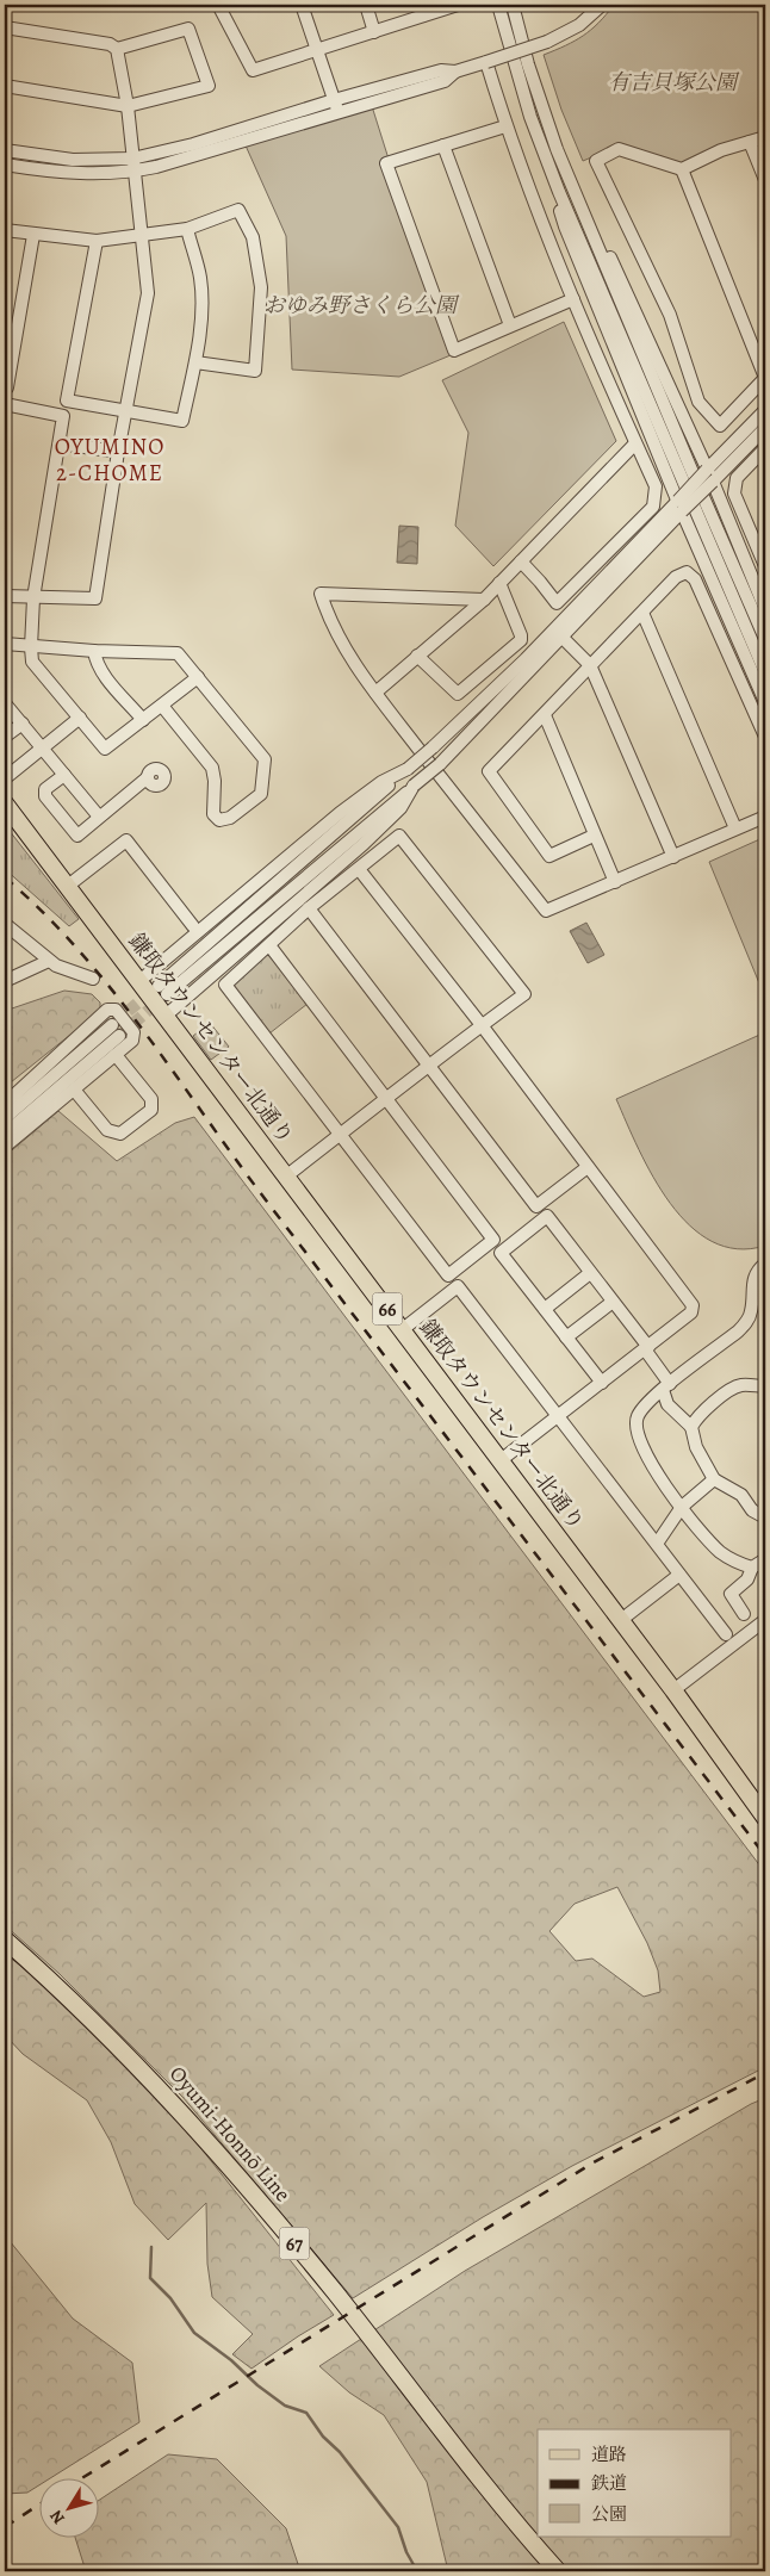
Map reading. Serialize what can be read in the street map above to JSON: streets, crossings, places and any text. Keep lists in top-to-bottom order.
{
  "streets": {
    "main road": [
      "鎌取タウンセンター北通り",
      "66",
      "Oyumi-Honnō Line",
      "67"
    ]
  },
  "districts": ["OYUMINO 2-CHOME"],
  "parks": ["有吉貝塚公園", "おゆみ野さくら公園"],
  "legend": ["道路", "鉄道", "公園"],
  "north": "bottom left"
}
